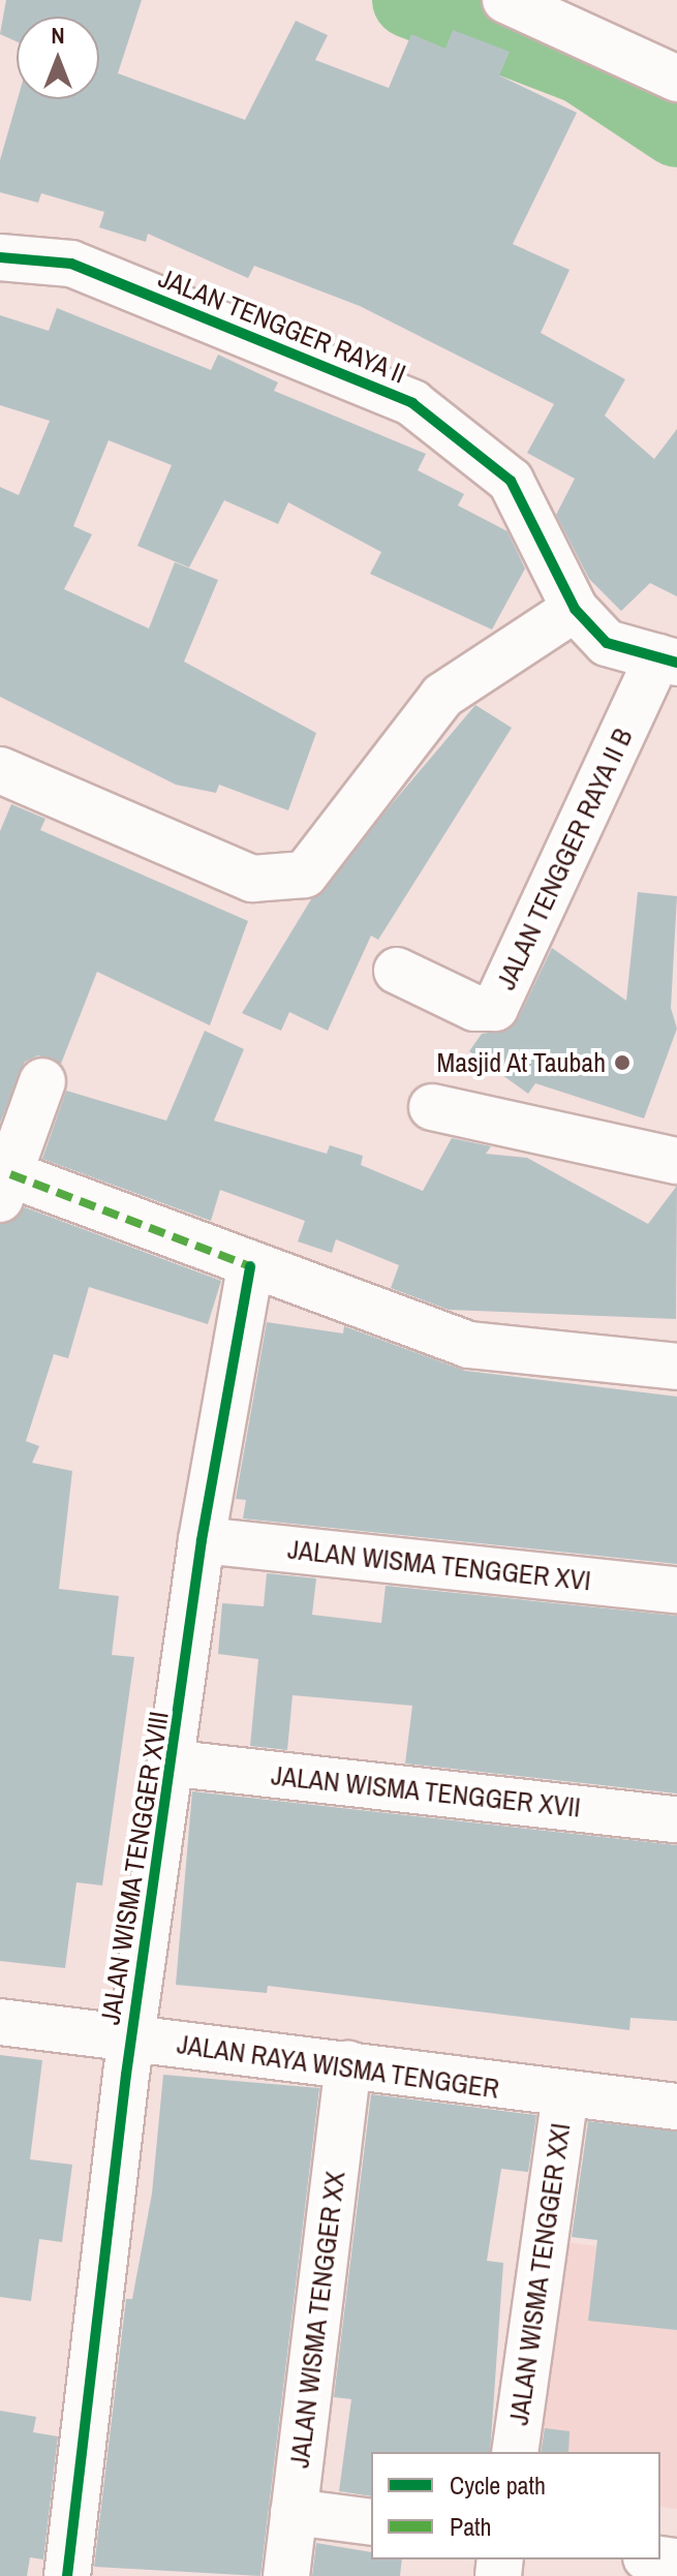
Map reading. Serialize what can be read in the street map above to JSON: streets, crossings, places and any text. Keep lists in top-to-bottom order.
{
  "streets": {
    "street": [
      "JALAN TENGGER RAYA II",
      "JALAN TENGGER RAYA II B",
      "JALAN WISMA TENGGER XVI",
      "JALAN WISMA TENGGER XVII",
      "JALAN WISMA TENGGER XVIII",
      "JALAN RAYA WISMA TENGGER",
      "JALAN WISMA TENGGER XXI",
      "JALAN WISMA TENGGER XX"
    ]
  },
  "crossings": [
    ["JALAN TENGGER RAYA II", "JALAN TENGGER RAYA II B"],
    ["JALAN WISMA TENGGER XVI", "JALAN WISMA TENGGER XVIII"],
    ["JALAN WISMA TENGGER XVII", "JALAN WISMA TENGGER XVIII"],
    ["JALAN WISMA TENGGER XVIII", "JALAN RAYA WISMA TENGGER"],
    ["JALAN RAYA WISMA TENGGER", "JALAN WISMA TENGGER XXI"],
    ["JALAN RAYA WISMA TENGGER", "JALAN WISMA TENGGER XX"]
  ],
  "places": ["Masjid At Taubah"],
  "legend": ["Cycle path", "Path"],
  "north": "top"
}
